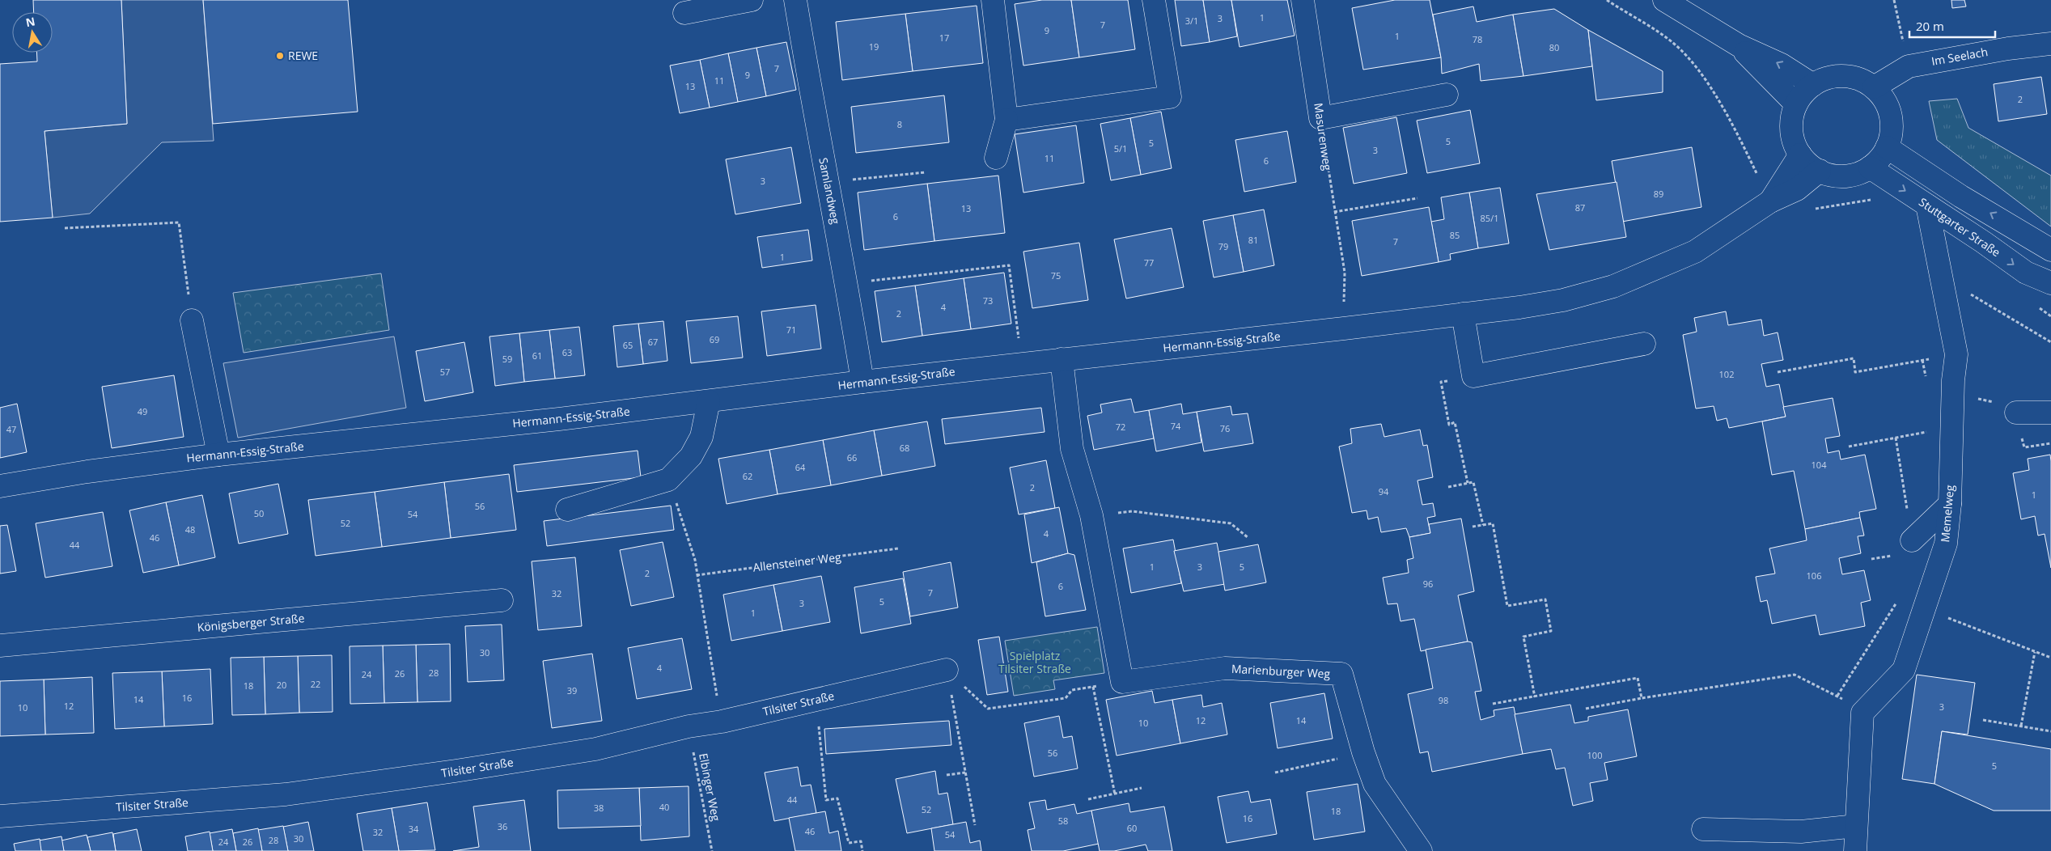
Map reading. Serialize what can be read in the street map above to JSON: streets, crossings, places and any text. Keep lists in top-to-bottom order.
{
  "streets": {
    "street": [
      "Im Seelach",
      "Masurenweg",
      "Samlandweg",
      "Stuttgarter Straße",
      "Hermann-Essig-Straße",
      "Memelweg",
      "Königsberger Straße",
      "Marienburger Weg",
      "Tilsiter Straße"
    ],
    "path": ["Allensteiner Weg", "Elbinger Weg"]
  },
  "crossings": [
    ["Im Seelach", "Stuttgarter Straße"],
    ["Im Seelach", "Hermann-Essig-Straße"],
    ["Samlandweg", "Hermann-Essig-Straße"],
    ["Stuttgarter Straße", "Hermann-Essig-Straße"],
    ["Stuttgarter Straße", "Memelweg"],
    ["Tilsiter Straße", "Elbinger Weg"]
  ],
  "parks": ["Spielplatz Tilsiter Straße"],
  "places": ["REWE"],
  "house_numbers": [
    "1",
    "3",
    "3/1",
    "7",
    "9",
    "1",
    "17",
    "78",
    "19",
    "80",
    "7",
    "9",
    "11",
    "13",
    "2",
    "8",
    "5",
    "5",
    "5/1",
    "3",
    "11",
    "6",
    "3",
    "89",
    "87",
    "13",
    "6",
    "85/1",
    "85",
    "81",
    "7",
    "79",
    "1",
    "77",
    "75",
    "73",
    "4",
    "2",
    "71",
    "69",
    "67",
    "65",
    "63",
    "61",
    "59",
    "57",
    "102",
    "49",
    "74",
    "72",
    "76",
    "47",
    "68",
    "66",
    "104",
    "64",
    "62",
    "2",
    "94",
    "1",
    "56",
    "50",
    "54",
    "52",
    "48",
    "4",
    "46",
    "44",
    "1",
    "3",
    "5",
    "2",
    "106",
    "96",
    "6",
    "7",
    "32",
    "5",
    "3",
    "1",
    "30",
    "4",
    "28",
    "26",
    "24",
    "22",
    "20",
    "18",
    "39",
    "16",
    "14",
    "98",
    "12",
    "3",
    "10",
    "12",
    "14",
    "10",
    "56",
    "100",
    "5",
    "44",
    "40",
    "38",
    "52",
    "18",
    "16",
    "58",
    "36",
    "60",
    "34",
    "46",
    "32",
    "54",
    "30",
    "28",
    "24",
    "26"
  ],
  "scale_bar": "20 m",
  "north": "top"
}
